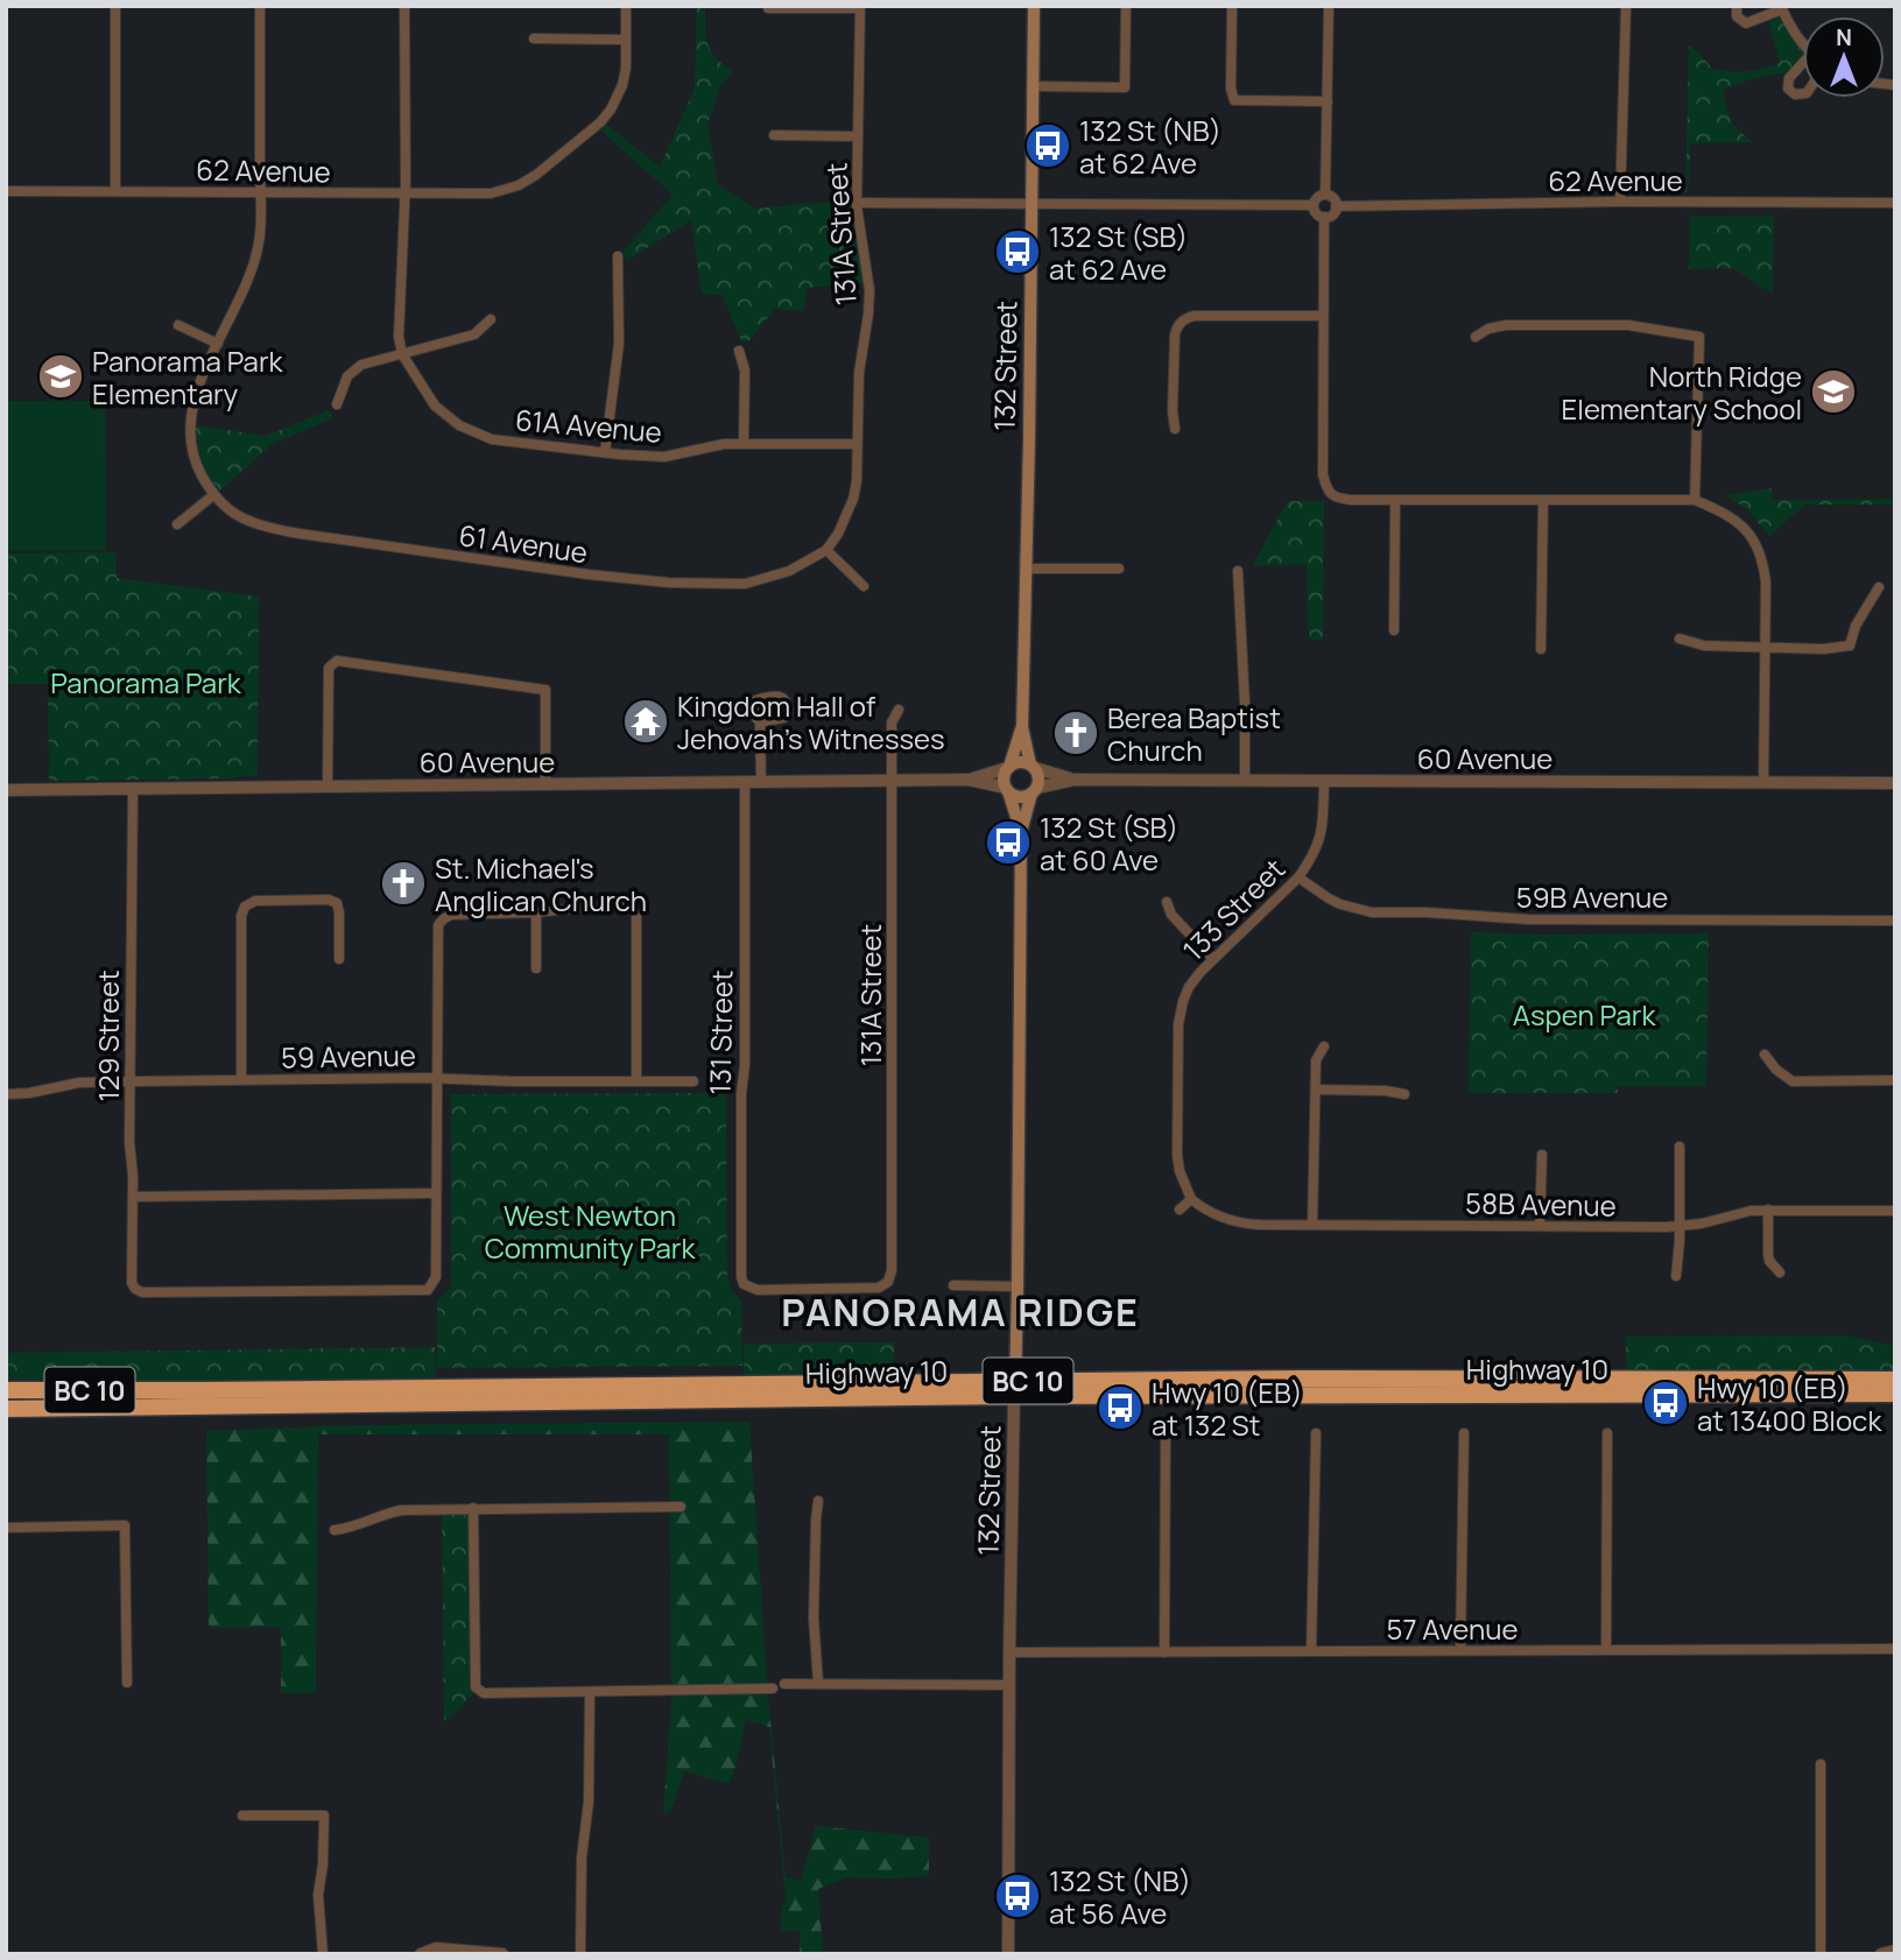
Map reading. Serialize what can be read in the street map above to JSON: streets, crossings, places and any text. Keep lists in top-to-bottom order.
{
  "streets": {
    "highway": ["Highway 10", "BC 10"],
    "main road": ["132 Street"],
    "street": [
      "62 Avenue",
      "131A Street",
      "61A Avenue",
      "61 Avenue",
      "60 Avenue",
      "59B Avenue",
      "133 Street",
      "131 Street",
      "129 Street",
      "59 Avenue",
      "58B Avenue",
      "57 Avenue"
    ]
  },
  "crossings": [
    ["131A Street", "61A Avenue"],
    ["131A Street", "61 Avenue"],
    ["131A Street", "60 Avenue"],
    ["131A Street", "131 Street"],
    ["132 Street", "60 Avenue"],
    ["132 Street", "Highway 10"],
    ["132 Street", "57 Avenue"],
    ["60 Avenue", "133 Street"],
    ["60 Avenue", "131 Street"],
    ["60 Avenue", "129 Street"],
    ["59B Avenue", "133 Street"],
    ["133 Street", "58B Avenue"],
    ["129 Street", "59 Avenue"]
  ],
  "districts": ["PANORAMA RIDGE"],
  "parks": ["Panorama Park", "Aspen Park", "West Newton Community Park"],
  "places": {
    "bus stop": [
      "132 St (NB) at 62 Ave",
      "132 St (SB) at 62 Ave",
      "132 St (SB) at 60 Ave",
      "Hwy 10 (EB) at 13400 Block",
      "Hwy 10 (EB) at 132 St",
      "132 St (NB) at 56 Ave"
    ],
    "school or university": ["Panorama Park Elementary", "North Ridge Elementary School"],
    "temple": ["Kingdom Hall of Jehovah's Witnesses"],
    "church": ["Berea Baptist Church", "St. Michael's Anglican Church"]
  },
  "north": "top"
}
